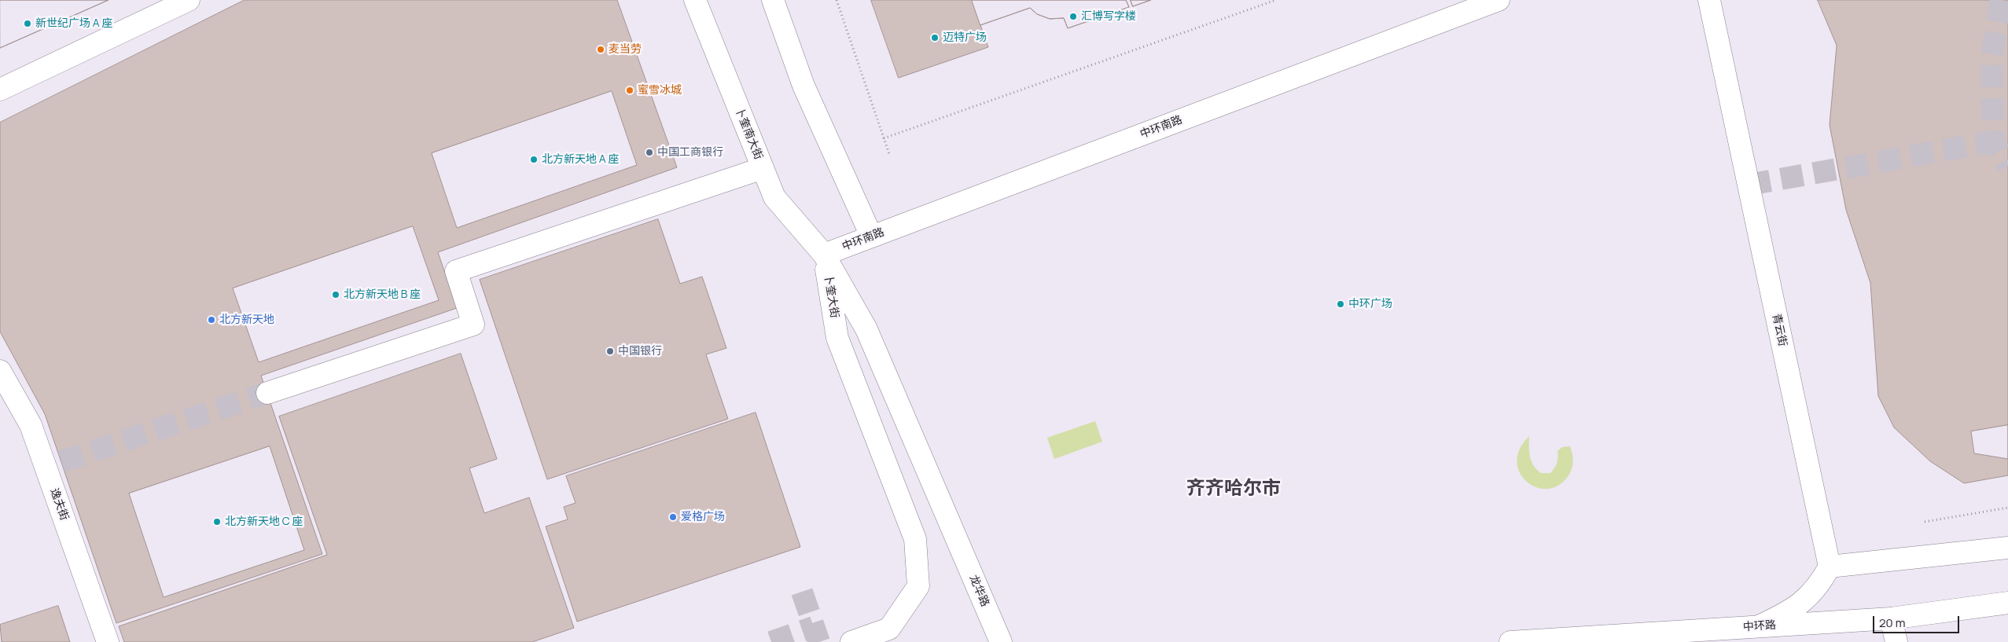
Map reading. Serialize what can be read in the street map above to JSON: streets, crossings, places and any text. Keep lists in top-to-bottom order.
{
  "streets": {
    "main road": [
      "中环南路",
      "卜奎南大街",
      "卜奎大街",
      "青云街",
      "逸夫街",
      "龙华路",
      "中环路"
    ]
  },
  "crossings": [
    ["中环南路", "卜奎南大街"],
    ["中环南路", "卜奎大街"],
    ["卜奎南大街", "卜奎大街"],
    ["卜奎大街", "龙华路"]
  ],
  "districts": ["齐齐哈尔市"],
  "places": [
    "汇博写字楼",
    "新世纪广场 A 座",
    "迈特广场",
    "麦当劳",
    "蜜雪冰城",
    "中国工商银行",
    "北方新天地 A 座",
    "北方新天地 B 座",
    "中环广场",
    "北方新天地",
    "中国银行",
    "爱格广场",
    "北方新天地 C 座"
  ],
  "scale_bar": "20 m"
}
